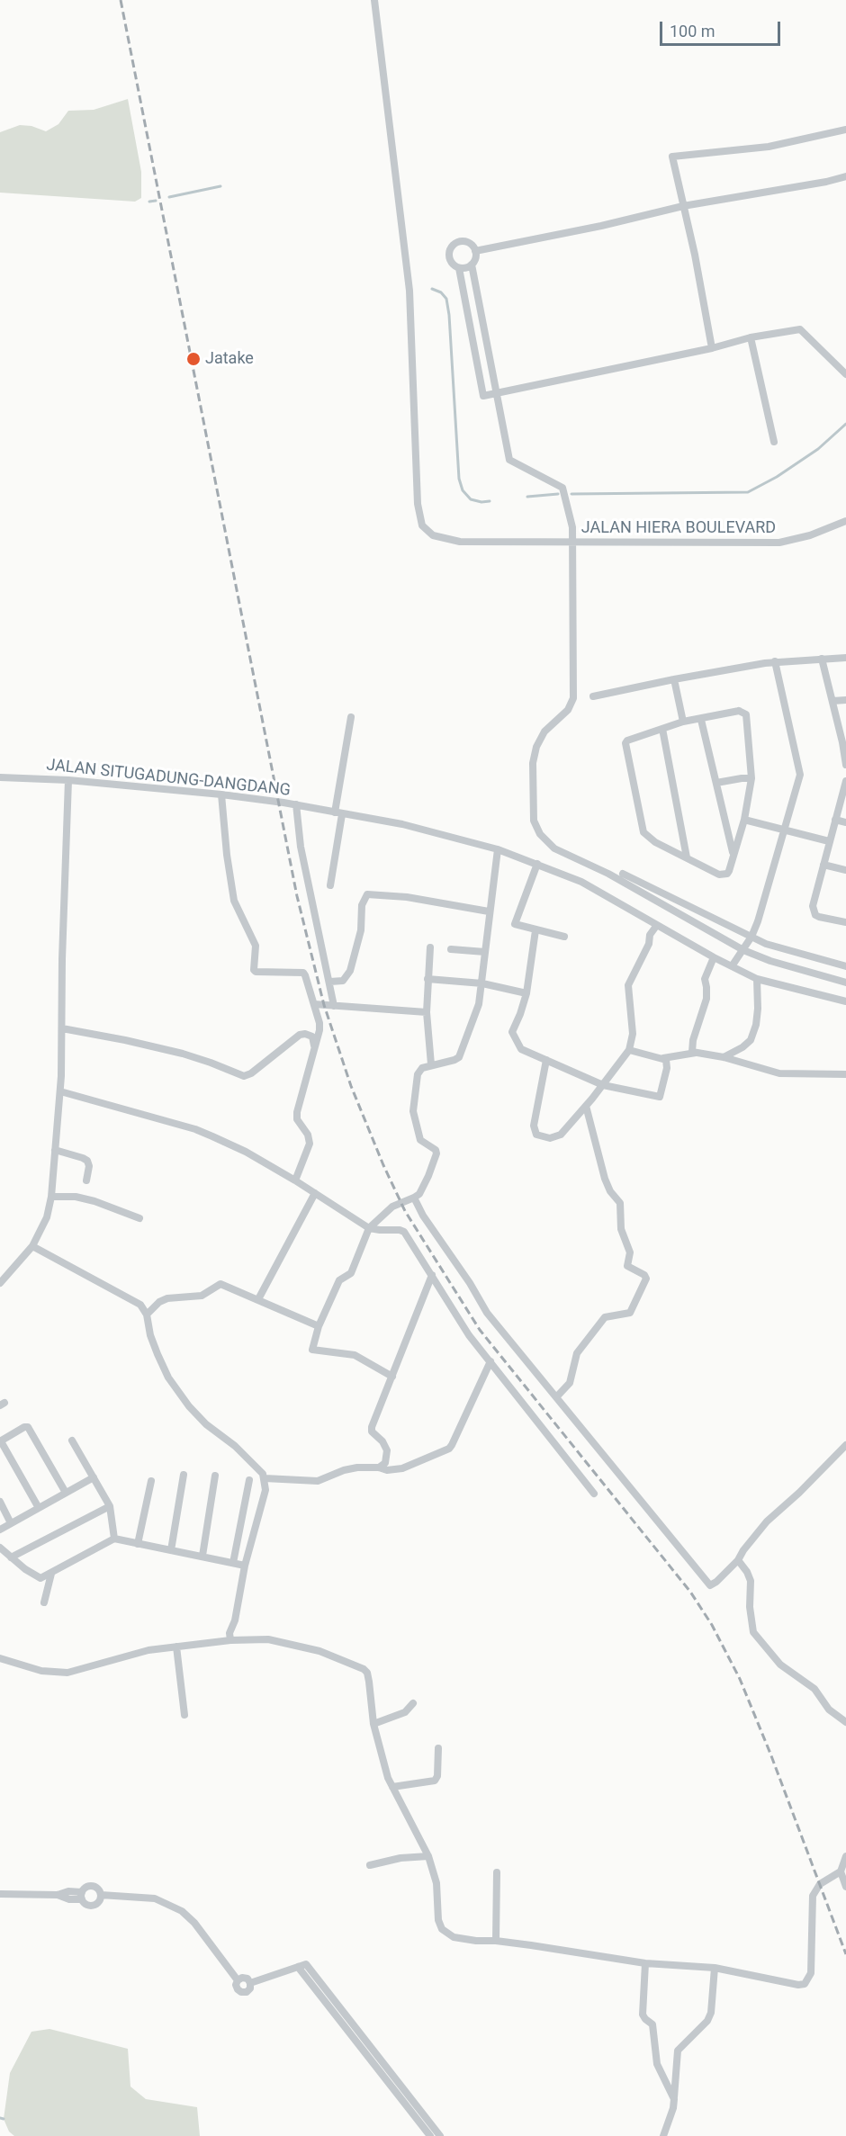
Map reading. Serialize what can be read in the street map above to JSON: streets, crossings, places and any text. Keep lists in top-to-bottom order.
{
  "streets": {
    "street": ["JALAN HIERA BOULEVARD", "JALAN SITUGADUNG-DANGDANG"]
  },
  "places": ["Jatake"],
  "scale_bar": "100 m"
}
